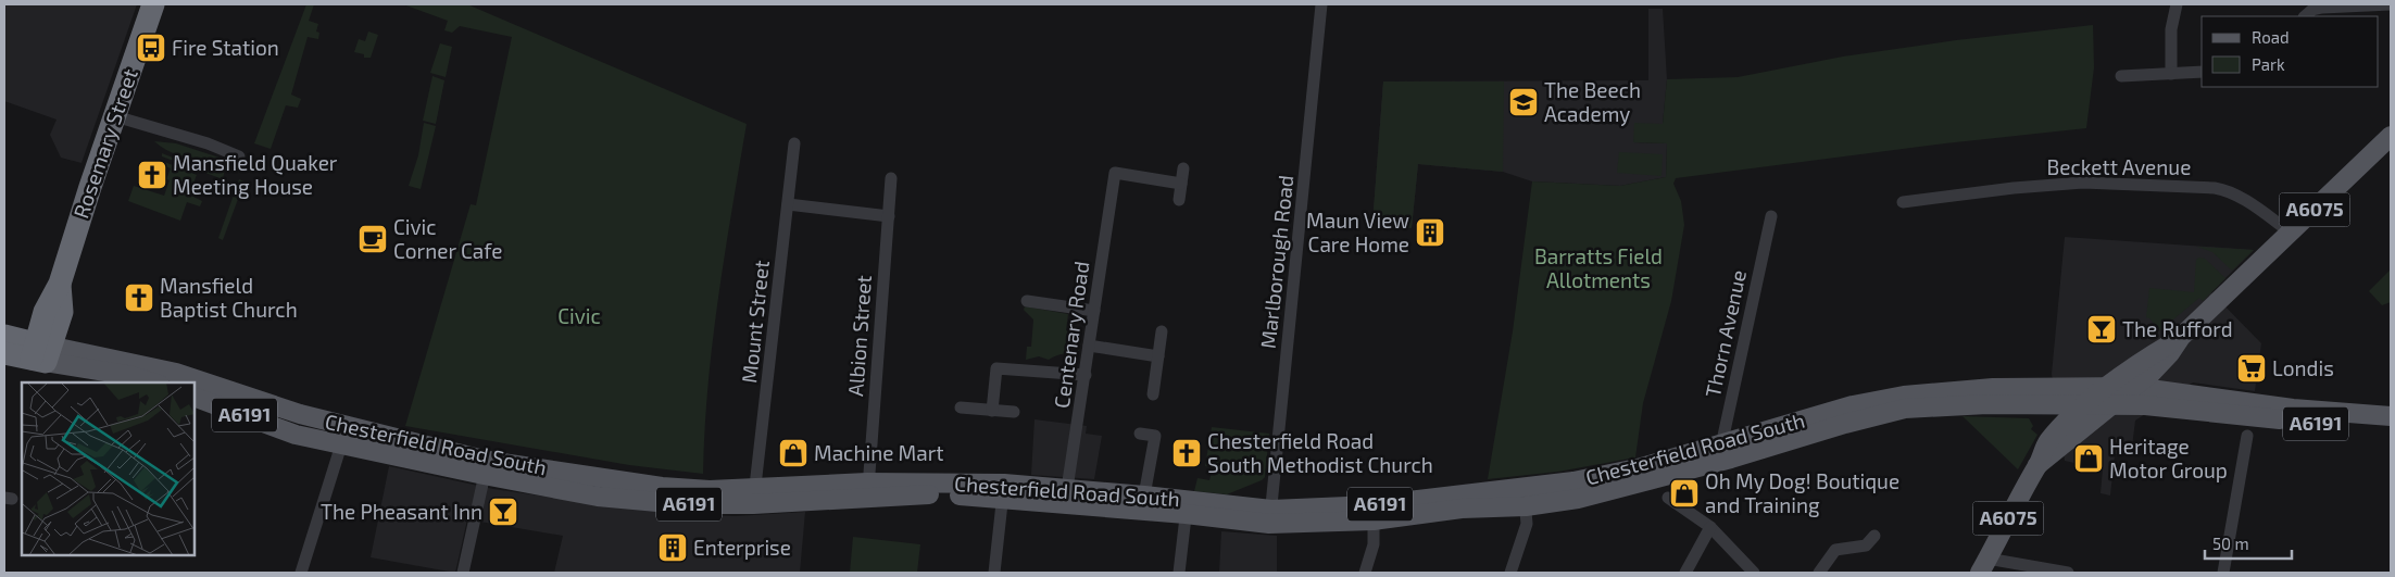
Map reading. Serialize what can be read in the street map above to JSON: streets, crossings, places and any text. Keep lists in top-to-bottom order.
{
  "streets": {
    "highway": ["Rosemary Street", "Chesterfield Road South"],
    "main road": ["A6075", "A6191"],
    "street": [
      "Beckett Avenue",
      "Marlborough Road",
      "Mount Street",
      "Thorn Avenue",
      "Centenary Road",
      "Albion Street"
    ]
  },
  "crossings": [
    ["Rosemary Street", "Chesterfield Road South"],
    ["Beckett Avenue", "A6075"],
    ["A6075", "A6191"],
    ["A6075", "Chesterfield Road South"],
    ["Marlborough Road", "Chesterfield Road South"],
    ["Mount Street", "Chesterfield Road South"],
    ["Thorn Avenue", "Chesterfield Road South"],
    ["Centenary Road", "Chesterfield Road South"],
    ["Albion Street", "Chesterfield Road South"],
    ["A6191", "Chesterfield Road South"]
  ],
  "parks": ["Barratts Field Allotments", "Civic"],
  "places": {
    "bus stop": ["Fire Station"],
    "school or university": ["The Beech Academy"],
    "church": ["Mansfield Quaker Meeting House", "Mansfield Baptist Church", "Chesterfield Road South Methodist Church"],
    "building": ["Maun View Care Home", "Enterprise"],
    "cafe": ["Civic Corner Cafe"],
    "bar": ["The Rufford", "The Pheasant Inn"],
    "supermarket": ["Londis"],
    "shop": ["Machine Mart", "Heritage Motor Group", "Oh My Dog! Boutique and Training"]
  },
  "legend": ["Road", "Park"],
  "scale_bar": "50 m"
}
